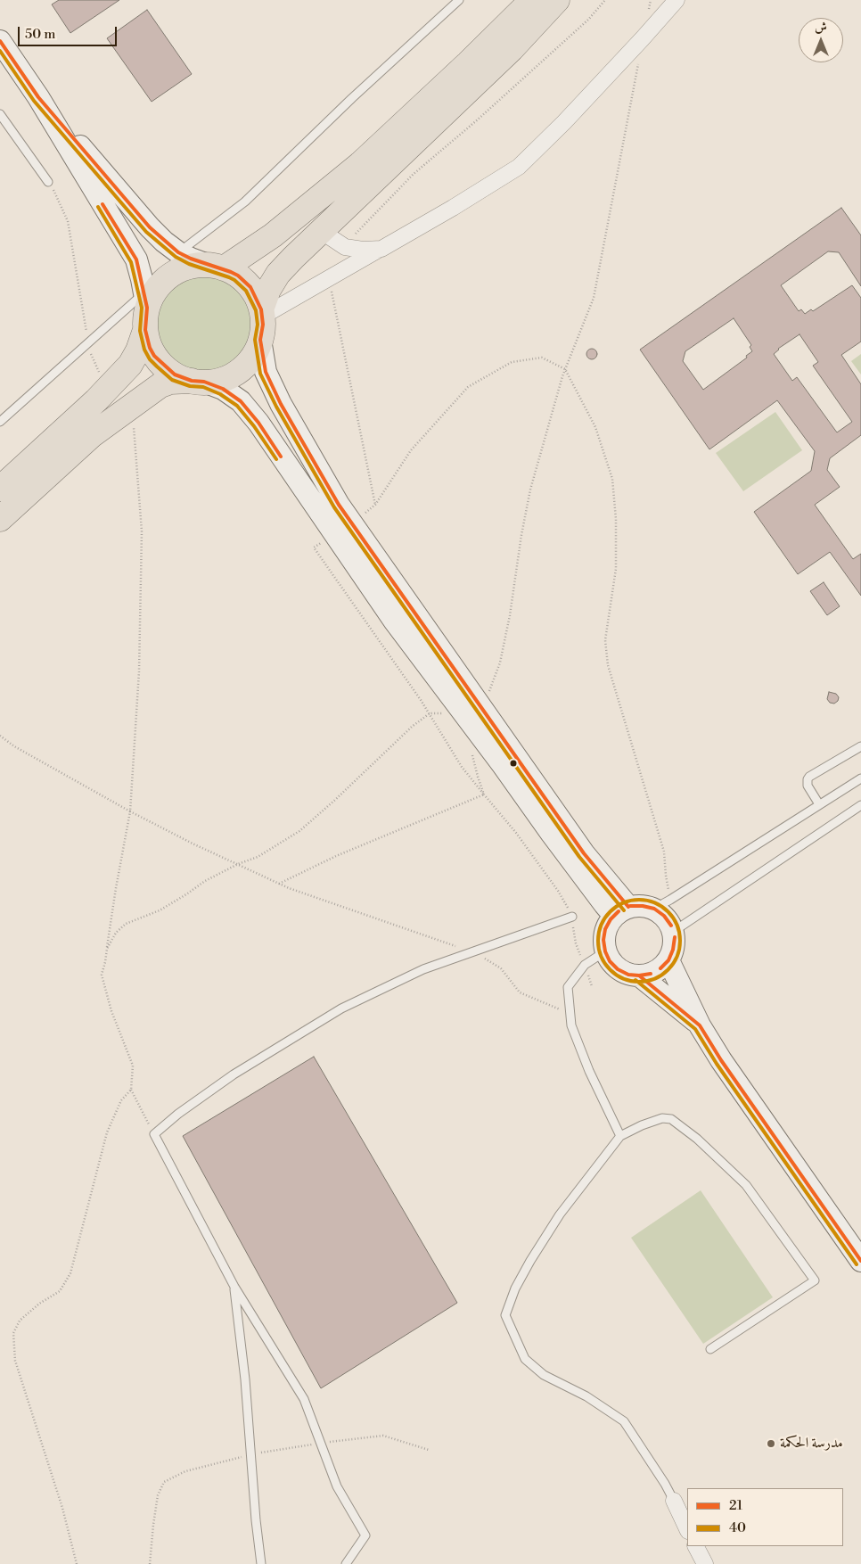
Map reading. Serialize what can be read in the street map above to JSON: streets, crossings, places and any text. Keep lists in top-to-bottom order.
{
  "places": ["مدرسة الحكمة"],
  "lines": ["transit line 21", "transit line 40"],
  "legend": ["21", "40"],
  "scale_bar": "50 m",
  "north": "top"
}
